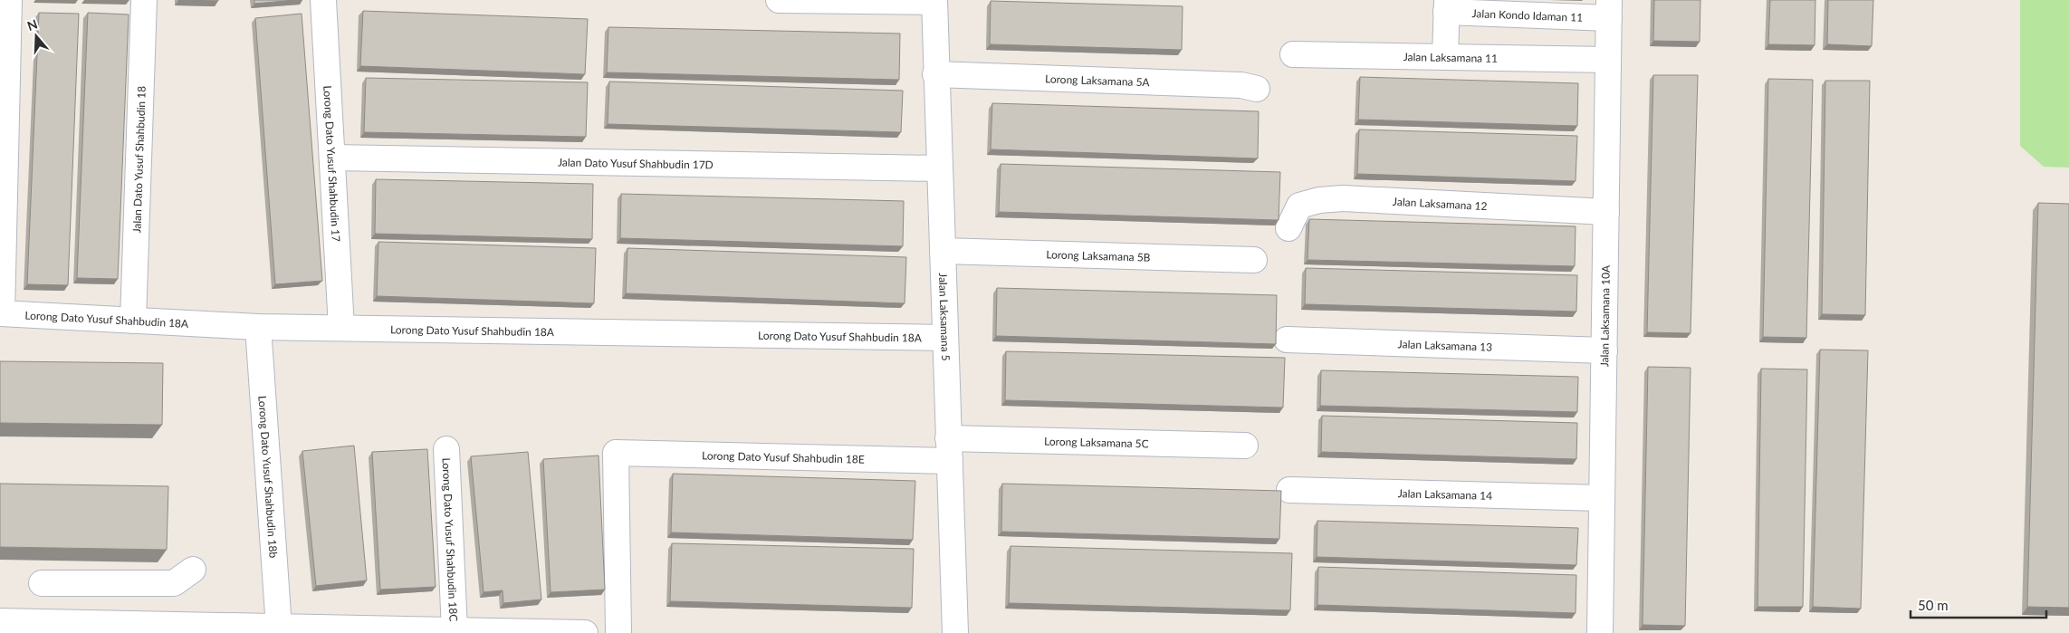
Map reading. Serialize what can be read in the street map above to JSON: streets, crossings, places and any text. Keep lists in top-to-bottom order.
{
  "streets": {
    "street": [
      "Jalan Kondo Idaman 11",
      "Jalan Laksamana 11",
      "Lorong Laksamana 5A",
      "Jalan Dato Yusuf Shahbudin 18",
      "Jalan Dato Yusuf Shahbudin 17D",
      "Lorong Dato Yusuf Shahbudin 17",
      "Jalan Laksamana 12",
      "Lorong Laksamana 5B",
      "Jalan Laksamana 10A",
      "Jalan Laksamana 5",
      "Lorong Dato Yusuf Shahbudin 18A",
      "Jalan Laksamana 13",
      "Lorong Laksamana 5C",
      "Lorong Dato Yusuf Shahbudin 18E",
      "Lorong Dato Yusuf Shahbudin 18b",
      "Jalan Laksamana 14",
      "Lorong Dato Yusuf Shahbudin 18C"
    ]
  },
  "crossings": [
    ["Jalan Kondo Idaman 11", "Jalan Laksamana 10A"],
    ["Jalan Laksamana 11", "Jalan Laksamana 10A"],
    ["Lorong Laksamana 5A", "Jalan Laksamana 5"],
    ["Jalan Dato Yusuf Shahbudin 18", "Lorong Dato Yusuf Shahbudin 18A"],
    ["Jalan Dato Yusuf Shahbudin 17D", "Lorong Dato Yusuf Shahbudin 17"],
    ["Jalan Dato Yusuf Shahbudin 17D", "Jalan Laksamana 5"],
    ["Lorong Dato Yusuf Shahbudin 17", "Lorong Dato Yusuf Shahbudin 18A"],
    ["Jalan Laksamana 12", "Jalan Laksamana 10A"],
    ["Lorong Laksamana 5B", "Jalan Laksamana 5"],
    ["Jalan Laksamana 10A", "Jalan Laksamana 13"],
    ["Jalan Laksamana 10A", "Jalan Laksamana 14"],
    ["Jalan Laksamana 5", "Lorong Dato Yusuf Shahbudin 18A"],
    ["Jalan Laksamana 5", "Lorong Laksamana 5C"],
    ["Jalan Laksamana 5", "Lorong Dato Yusuf Shahbudin 18E"],
    ["Lorong Dato Yusuf Shahbudin 18A", "Lorong Dato Yusuf Shahbudin 18b"],
    ["Lorong Laksamana 5C", "Lorong Dato Yusuf Shahbudin 18E"]
  ],
  "scale_bar": "50 m",
  "north": "top"
}
